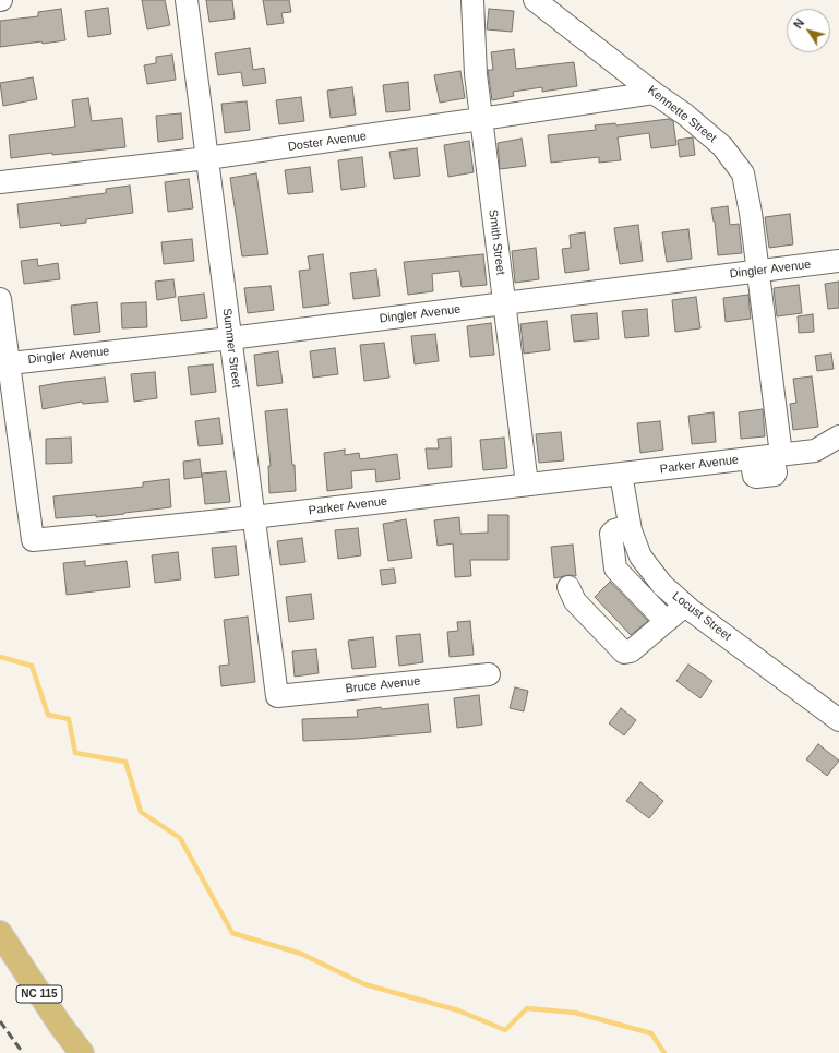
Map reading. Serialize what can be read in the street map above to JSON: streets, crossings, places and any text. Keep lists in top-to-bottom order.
{
  "streets": {
    "main road": ["NC 115"],
    "street": [
      "Kennette Street",
      "Doster Avenue",
      "Smith Street",
      "Dingler Avenue",
      "Summer Street",
      "Parker Avenue",
      "Locust Street",
      "Bruce Avenue"
    ]
  },
  "crossings": [
    ["Kennette Street", "Doster Avenue"],
    ["Kennette Street", "Dingler Avenue"],
    ["Kennette Street", "Parker Avenue"],
    ["Doster Avenue", "Smith Street"],
    ["Doster Avenue", "Summer Street"],
    ["Smith Street", "Dingler Avenue"],
    ["Smith Street", "Parker Avenue"],
    ["Dingler Avenue", "Summer Street"],
    ["Dingler Avenue", "Parker Avenue"],
    ["Summer Street", "Parker Avenue"],
    ["Summer Street", "Bruce Avenue"],
    ["Parker Avenue", "Locust Street"]
  ],
  "north": "top left"
}
